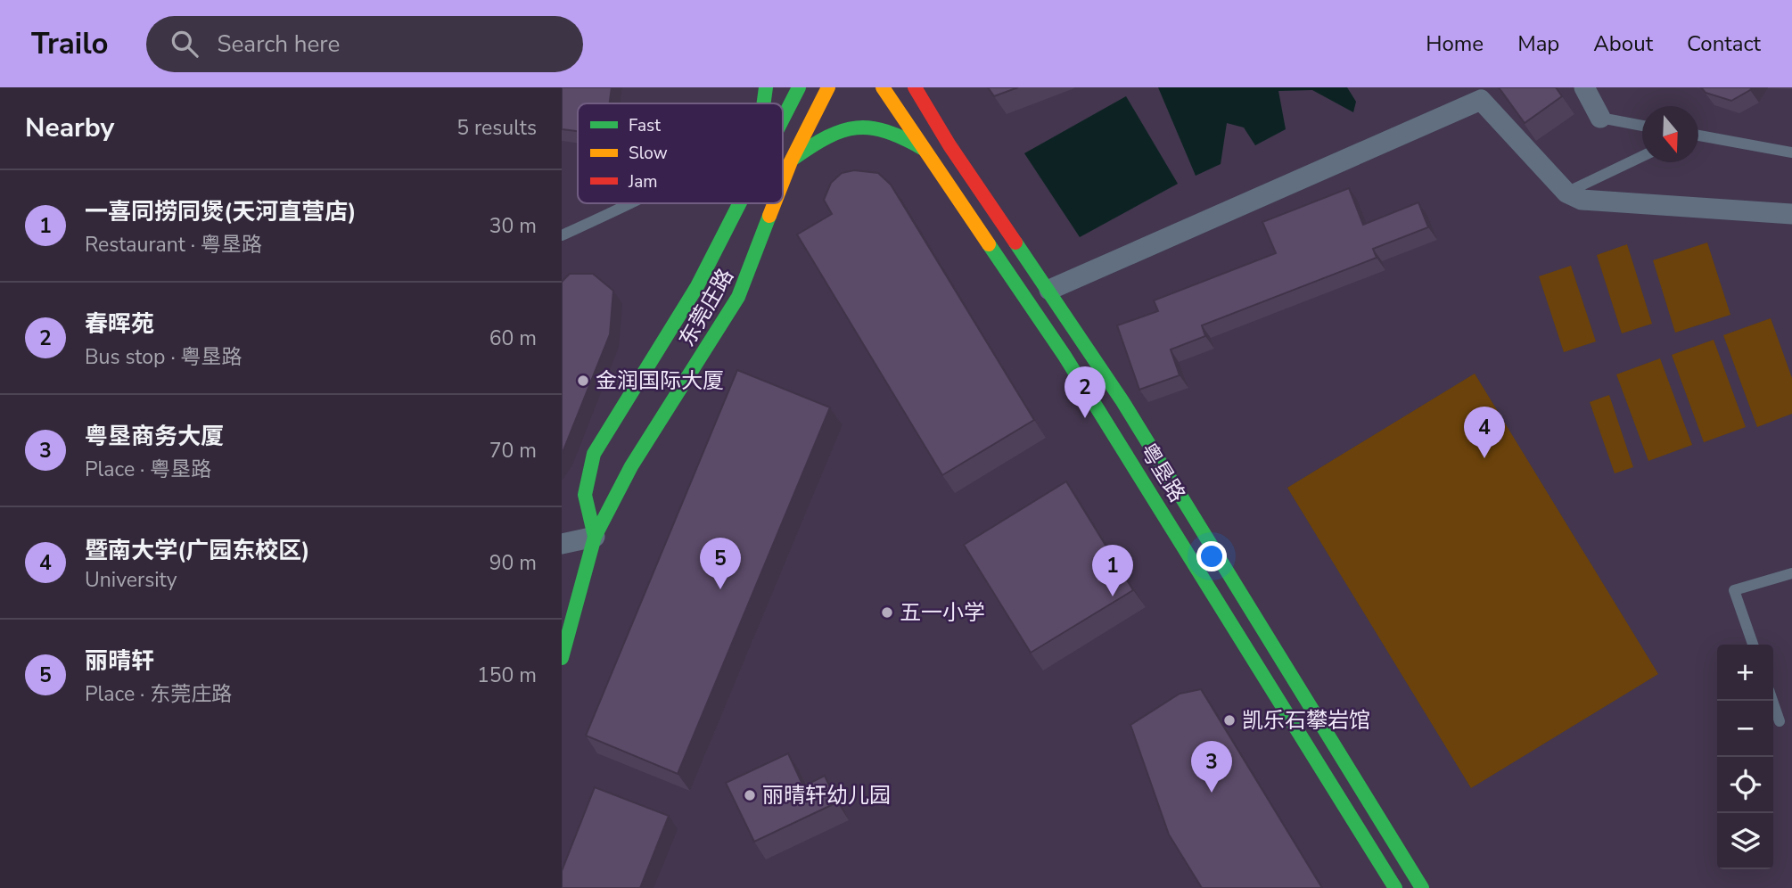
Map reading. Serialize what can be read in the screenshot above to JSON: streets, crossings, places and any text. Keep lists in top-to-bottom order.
{
  "streets": {
    "main road": ["东莞庄路", "粤垦路"]
  },
  "places": [
    "金润国际大厦",
    "五一小学",
    "凯乐石攀岩馆",
    "丽晴轩幼儿园"
  ],
  "legend": ["Fast", "Slow", "Jam"],
  "north": "bottom",
  "page": {
    "header": "Trailo",
    "search": "Search here",
    "nav": [
      "Home",
      "Map",
      "About",
      "Contact"
    ],
    "heading": ["Nearby", "5 results"],
    "list": [
      {
        "mark": "1",
        "name": "一喜同捞同煲(天河直营店)",
        "note": "Restaurant · 粤垦路",
        "value": "30 m"
      },
      {
        "mark": "2",
        "name": "春晖苑",
        "note": "Bus stop · 粤垦路",
        "value": "60 m"
      },
      {
        "mark": "3",
        "name": "粤垦商务大厦",
        "note": "Place · 粤垦路",
        "value": "70 m"
      },
      {
        "mark": "4",
        "name": "暨南大学(广园东校区)",
        "note": "University",
        "value": "90 m"
      },
      {
        "mark": "5",
        "name": "丽晴轩",
        "note": "Place · 东莞庄路",
        "value": "150 m"
      }
    ],
    "pins": [
      "2",
      "4",
      "5",
      "1",
      "3"
    ],
    "map_buttons": ["+", "−"]
  }
}
